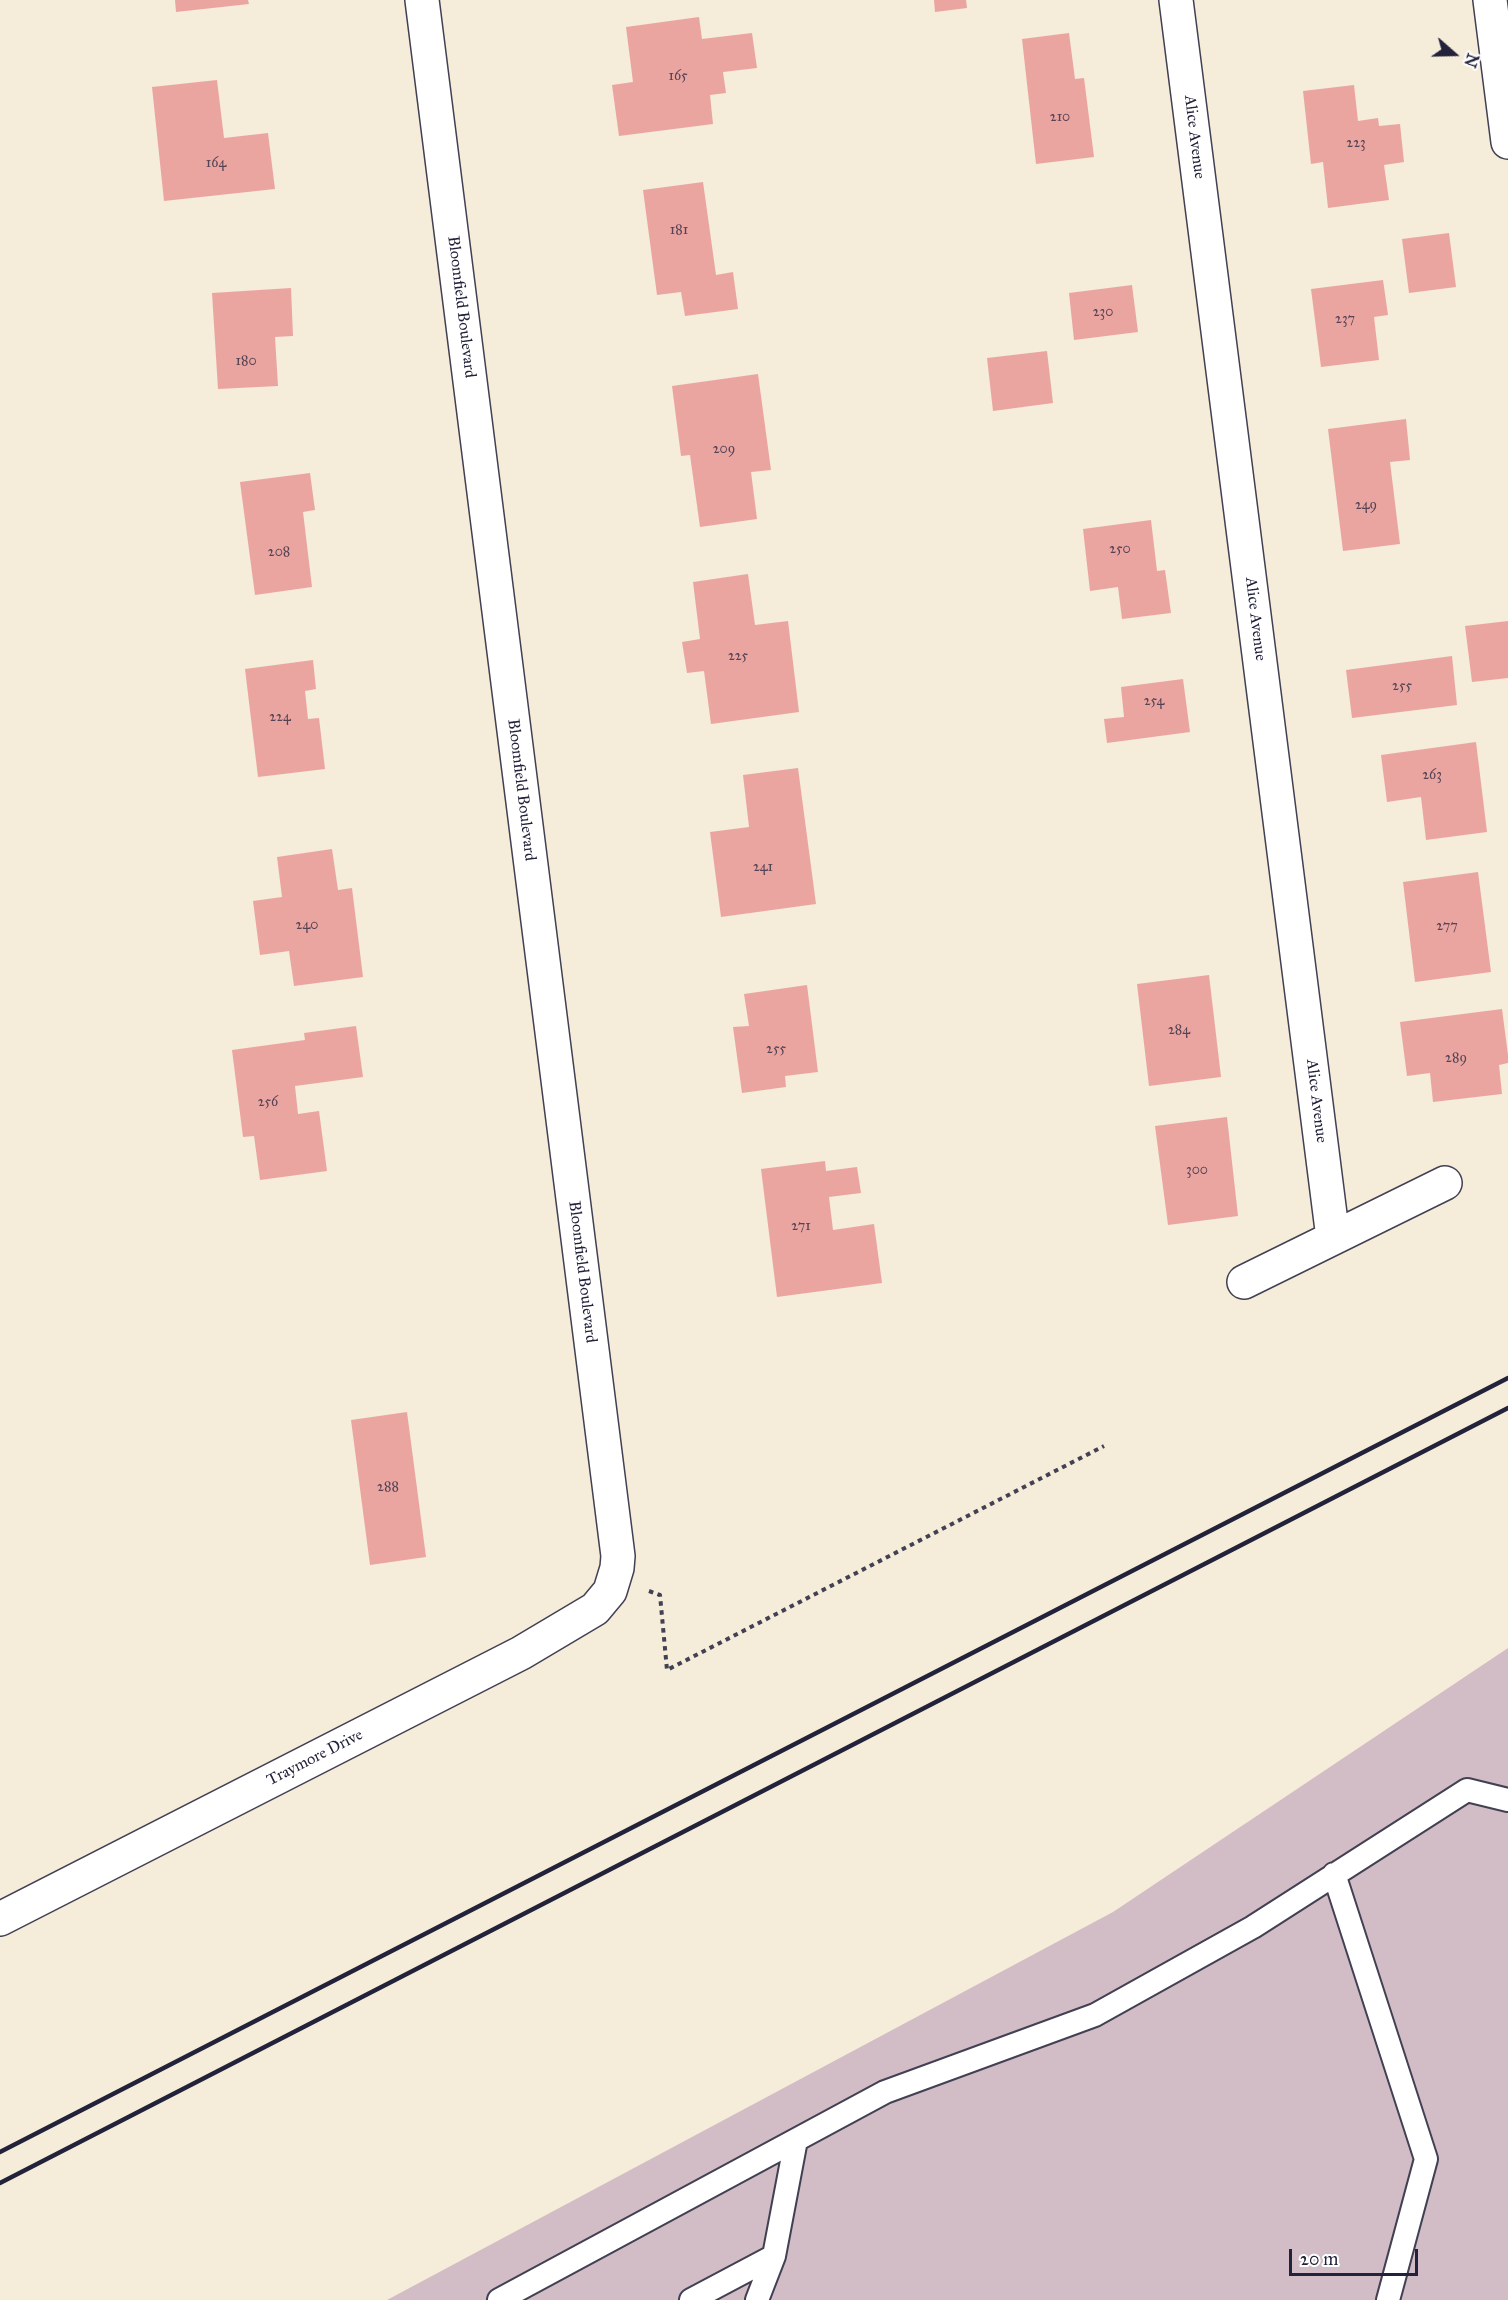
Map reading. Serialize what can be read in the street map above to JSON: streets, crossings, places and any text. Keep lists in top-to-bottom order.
{
  "streets": {
    "street": ["Alice Avenue", "Bloomfield Boulevard", "Traymore Drive"]
  },
  "crossings": [
    ["Bloomfield Boulevard", "Traymore Drive"]
  ],
  "house_numbers": [
    "165",
    "210",
    "223",
    "164",
    "181",
    "230",
    "237",
    "180",
    "209",
    "249",
    "250",
    "208",
    "225",
    "255",
    "254",
    "224",
    "263",
    "241",
    "240",
    "277",
    "284",
    "255",
    "289",
    "256",
    "300",
    "271",
    "288"
  ],
  "scale_bar": "20 m",
  "north": "right"
}
